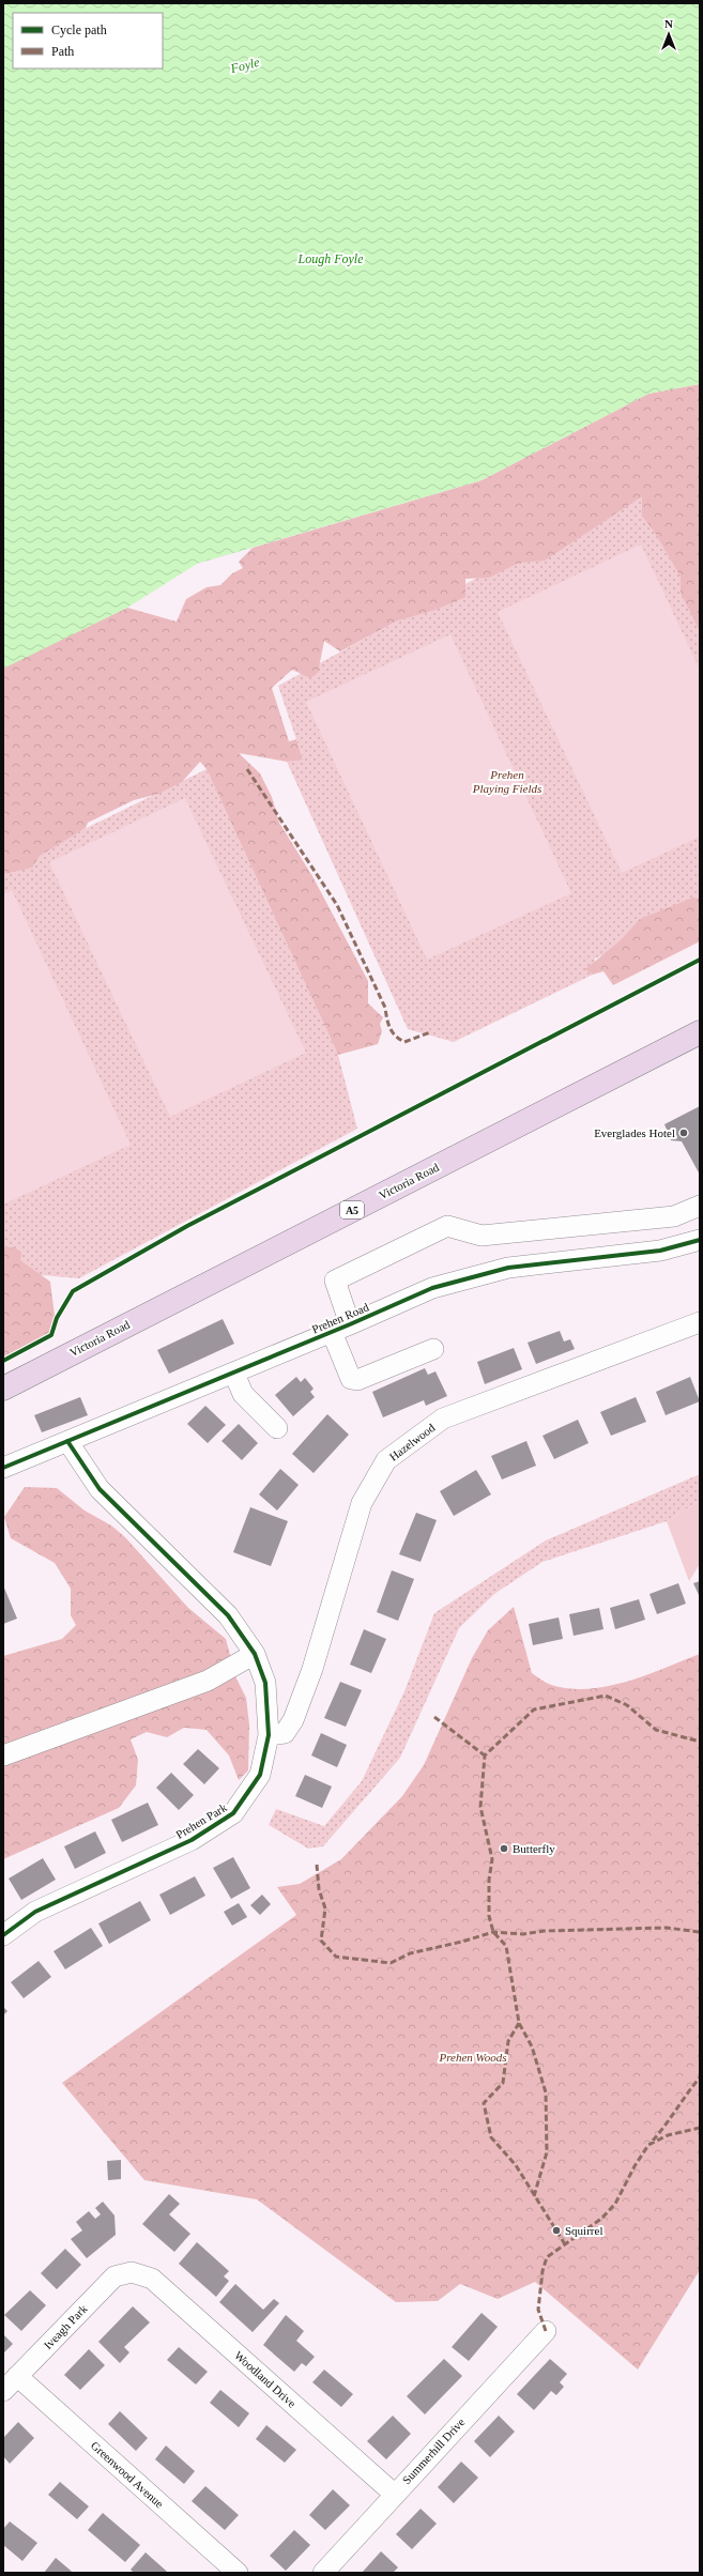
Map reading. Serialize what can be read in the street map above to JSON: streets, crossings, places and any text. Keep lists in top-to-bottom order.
{
  "streets": {
    "highway": ["Victoria Road", "A5"],
    "street": [
      "Prehen Road",
      "Hazelwood",
      "Prehen Park",
      "Iveagh Park",
      "Woodland Drive",
      "Summerhill Drive",
      "Greenwood Avenue"
    ]
  },
  "crossings": [
    ["Prehen Road", "Prehen Park"],
    ["Hazelwood", "Prehen Park"],
    ["Iveagh Park", "Woodland Drive"],
    ["Iveagh Park", "Greenwood Avenue"],
    ["Woodland Drive", "Summerhill Drive"]
  ],
  "water": ["Foyle", "Lough Foyle"],
  "parks": ["Prehen Playing Fields", "Prehen Woods"],
  "places": ["Everglades Hotel", "Butterfly", "Squirrel"],
  "legend": ["Cycle path", "Path"],
  "north": "top"
}
